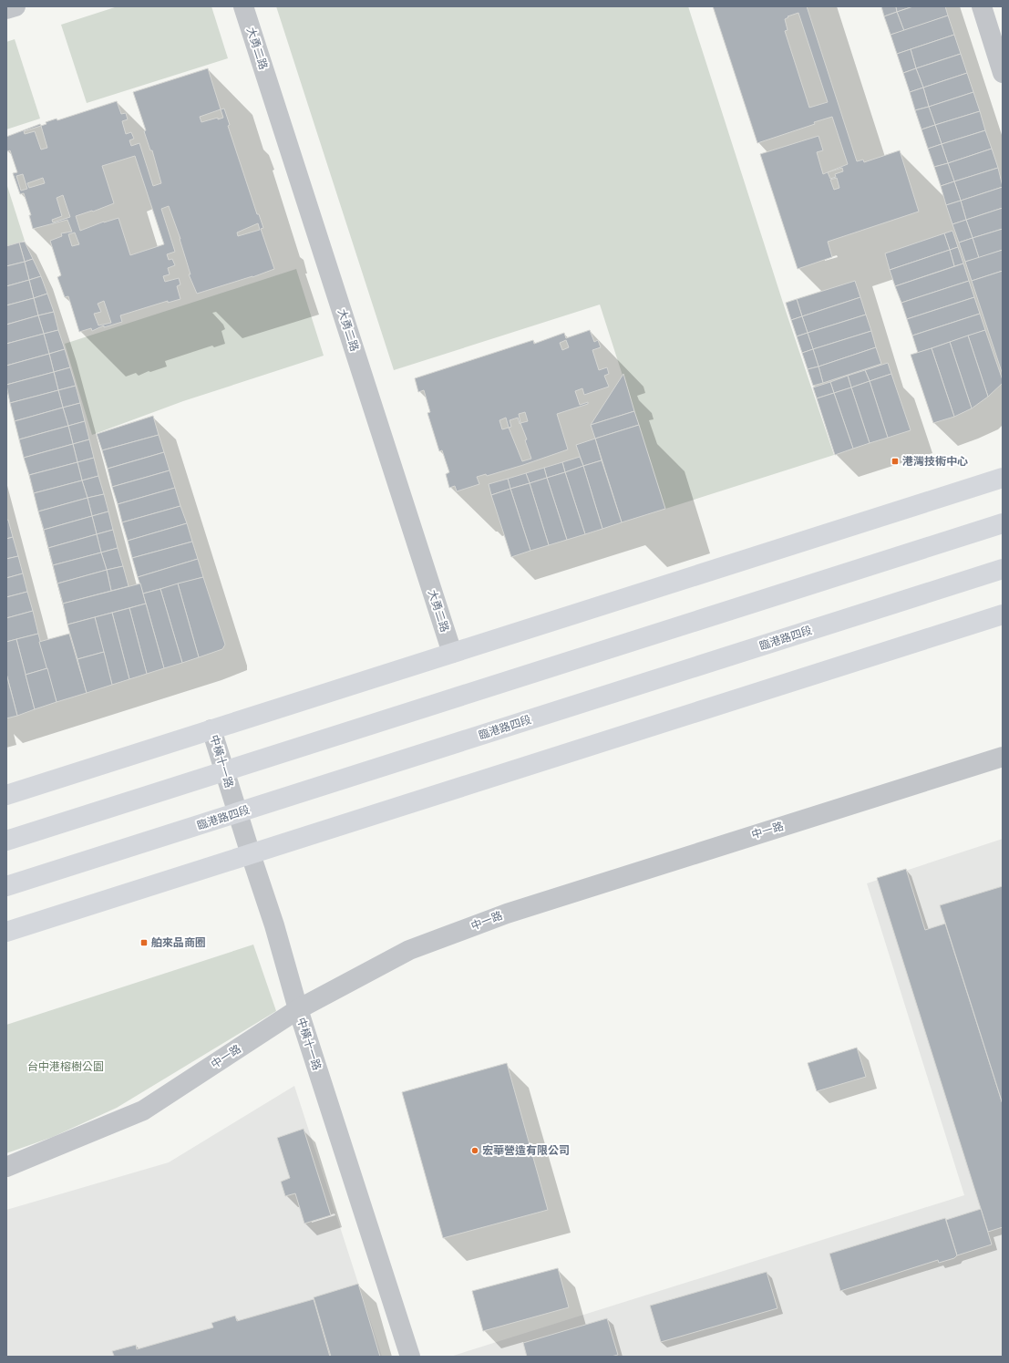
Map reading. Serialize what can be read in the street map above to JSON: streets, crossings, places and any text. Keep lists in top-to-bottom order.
{
  "streets": {
    "main road": ["臨港路四段"],
    "street": ["大勇二路", "中橫十一路", "中一路"]
  },
  "crossings": [
    ["臨港路四段", "中橫十一路"],
    ["中橫十一路", "中一路"]
  ],
  "parks": ["台中港榕樹公園"],
  "places": {
    "transit": ["港灣技術中心", "舶來品商圈"],
    "other": ["宏華營造有限公司"]
  }
}
